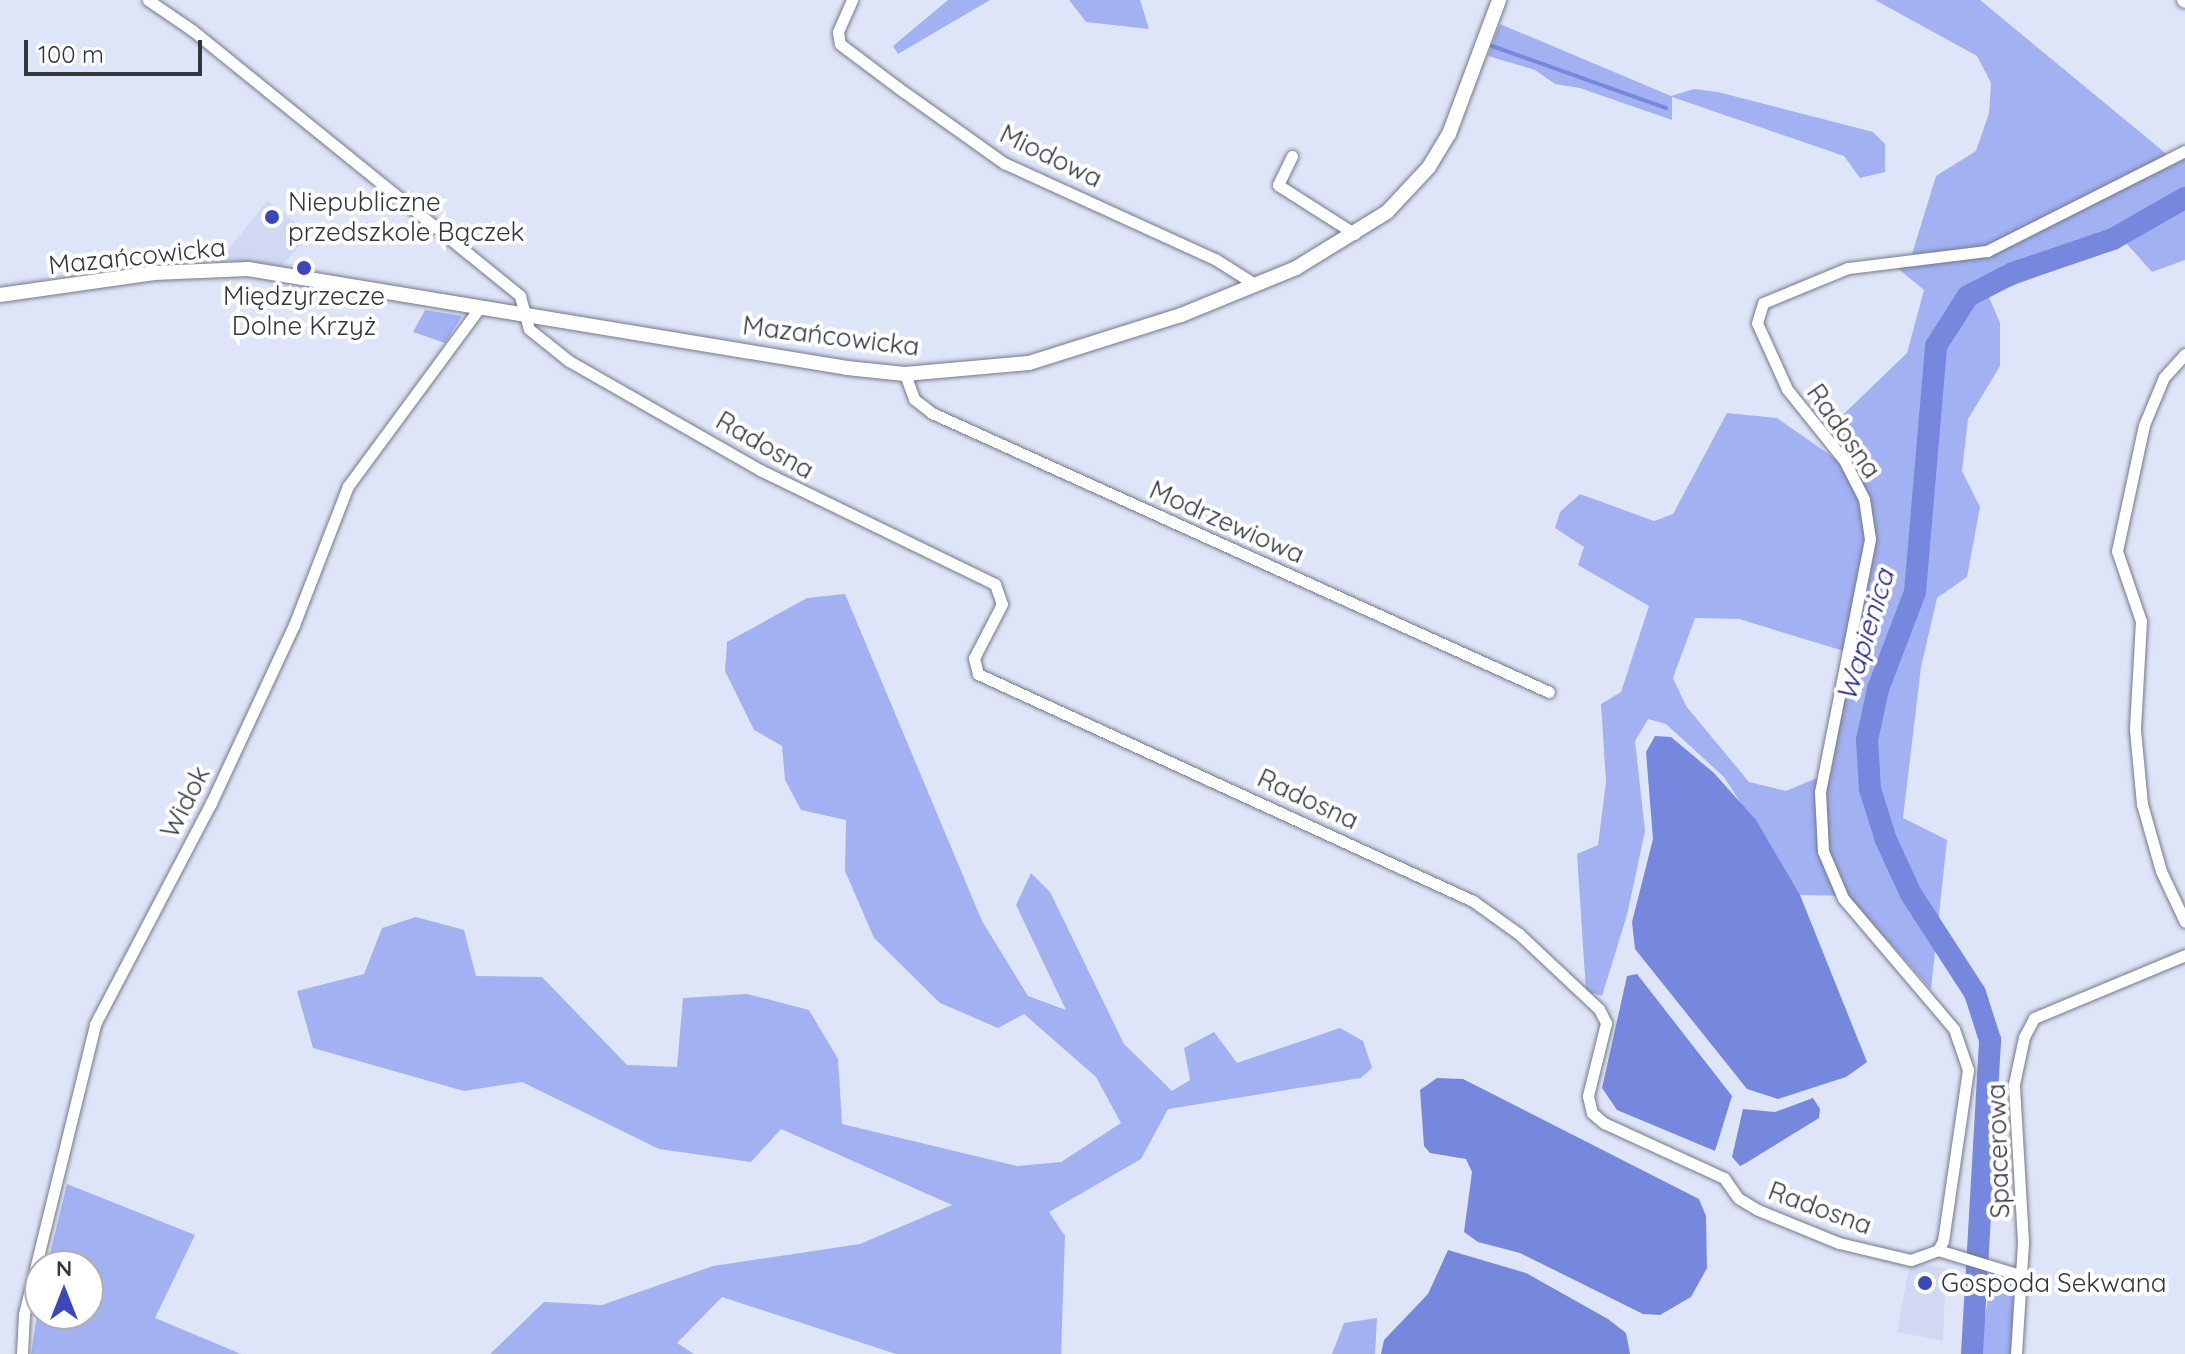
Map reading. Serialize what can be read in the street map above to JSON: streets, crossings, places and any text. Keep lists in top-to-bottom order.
{
  "streets": {
    "street": [
      "Miodowa",
      "Mazańcowicka",
      "Radosna",
      "Modrzewiowa",
      "Widok",
      "Spacerowa"
    ]
  },
  "crossings": [
    ["Miodowa", "Mazańcowicka"],
    ["Mazańcowicka", "Radosna"],
    ["Mazańcowicka", "Modrzewiowa"],
    ["Mazańcowicka", "Widok"]
  ],
  "water": ["Wapienica"],
  "places": ["Niepubliczne przedszkole Bączek", "Międzyrzecze Dolne Krzyż", "Gospoda Sekwana"],
  "scale_bar": "100 m",
  "north": "top"
}
